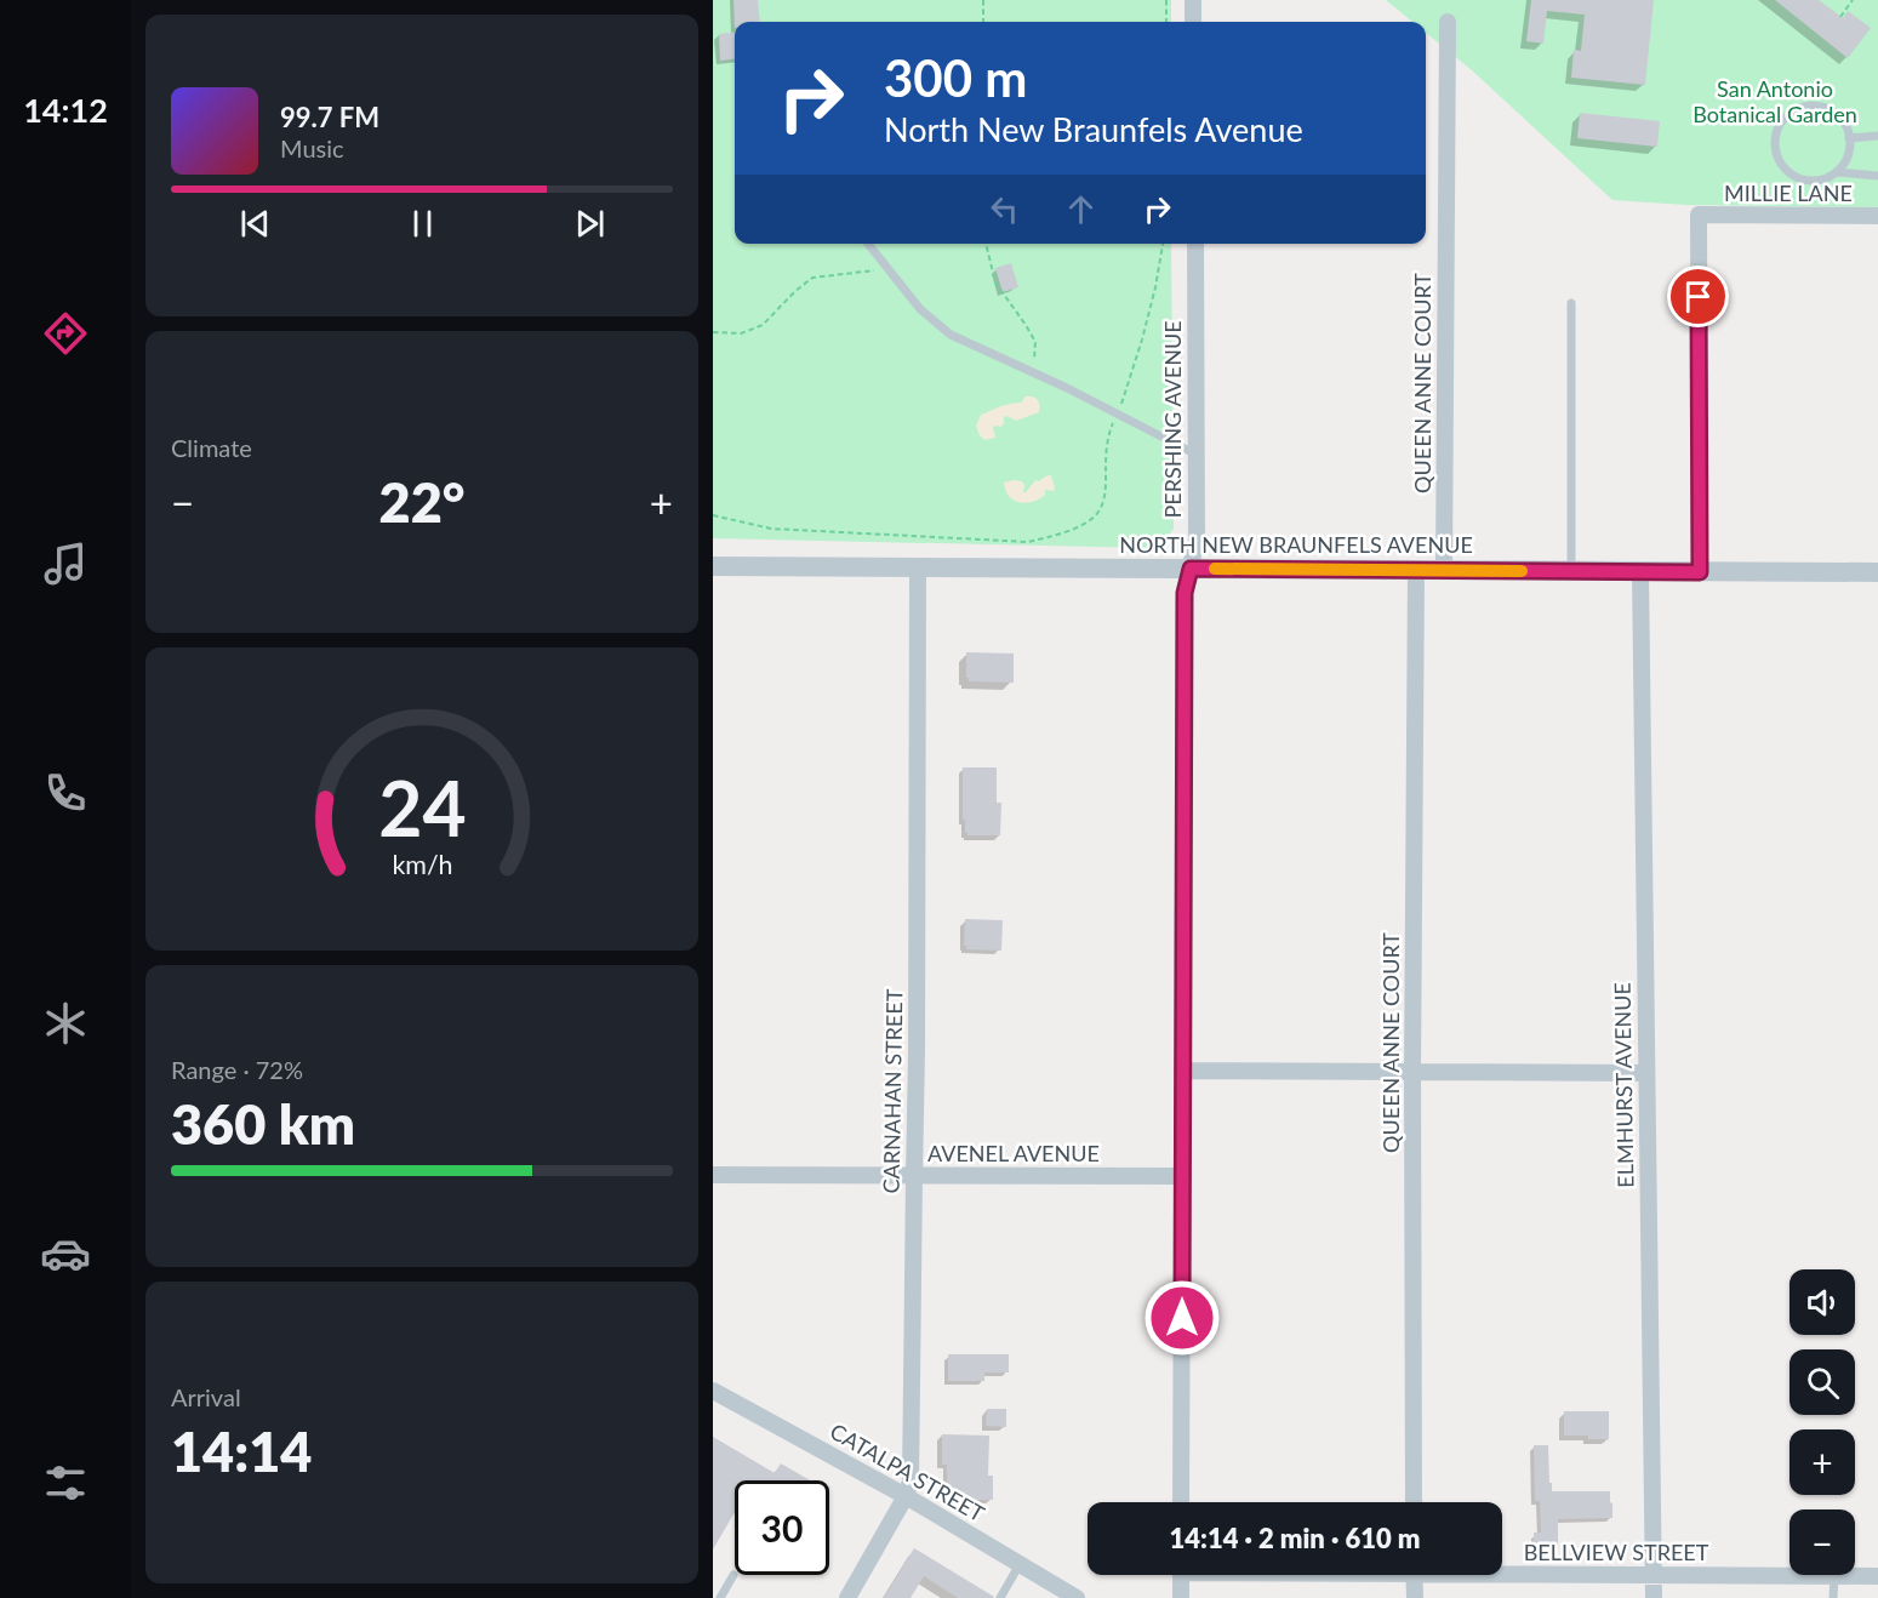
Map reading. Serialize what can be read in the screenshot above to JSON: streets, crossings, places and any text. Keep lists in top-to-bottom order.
{
  "streets": {
    "street": [
      "MILLIE LANE",
      "QUEEN ANNE COURT",
      "PERSHING AVENUE",
      "NORTH NEW BRAUNFELS AVENUE",
      "ELMHURST AVENUE",
      "CARNAHAN STREET",
      "AVENEL AVENUE",
      "CATALPA STREET",
      "BELLVIEW STREET"
    ]
  },
  "crossings": [
    ["MILLIE LANE", "NORTH NEW BRAUNFELS AVENUE"],
    ["QUEEN ANNE COURT", "NORTH NEW BRAUNFELS AVENUE"],
    ["PERSHING AVENUE", "NORTH NEW BRAUNFELS AVENUE"],
    ["PERSHING AVENUE", "AVENEL AVENUE"],
    ["NORTH NEW BRAUNFELS AVENUE", "ELMHURST AVENUE"],
    ["NORTH NEW BRAUNFELS AVENUE", "CARNAHAN STREET"],
    ["ELMHURST AVENUE", "BELLVIEW STREET"],
    ["CARNAHAN STREET", "AVENEL AVENUE"],
    ["CARNAHAN STREET", "CATALPA STREET"]
  ],
  "parks": ["San Antonio Botanical Garden"],
  "page": {
    "tabs": "14:12",
    "turn": ["300 m", "North New Braunfels Avenue"],
    "song": ["99.7 FM", "Music"],
    "tile": [
      "Climate",
      ["Range · 72%", "360 km"],
      ["Arrival", "14:14"]
    ],
    "heat": ["−", "22°", "+"],
    "map_buttons": ["+", "−"],
    "limit": "30",
    "trip": "14:14 · 2 min · 610 m",
    "gauge": ["24", "km/h"]
  }
}
